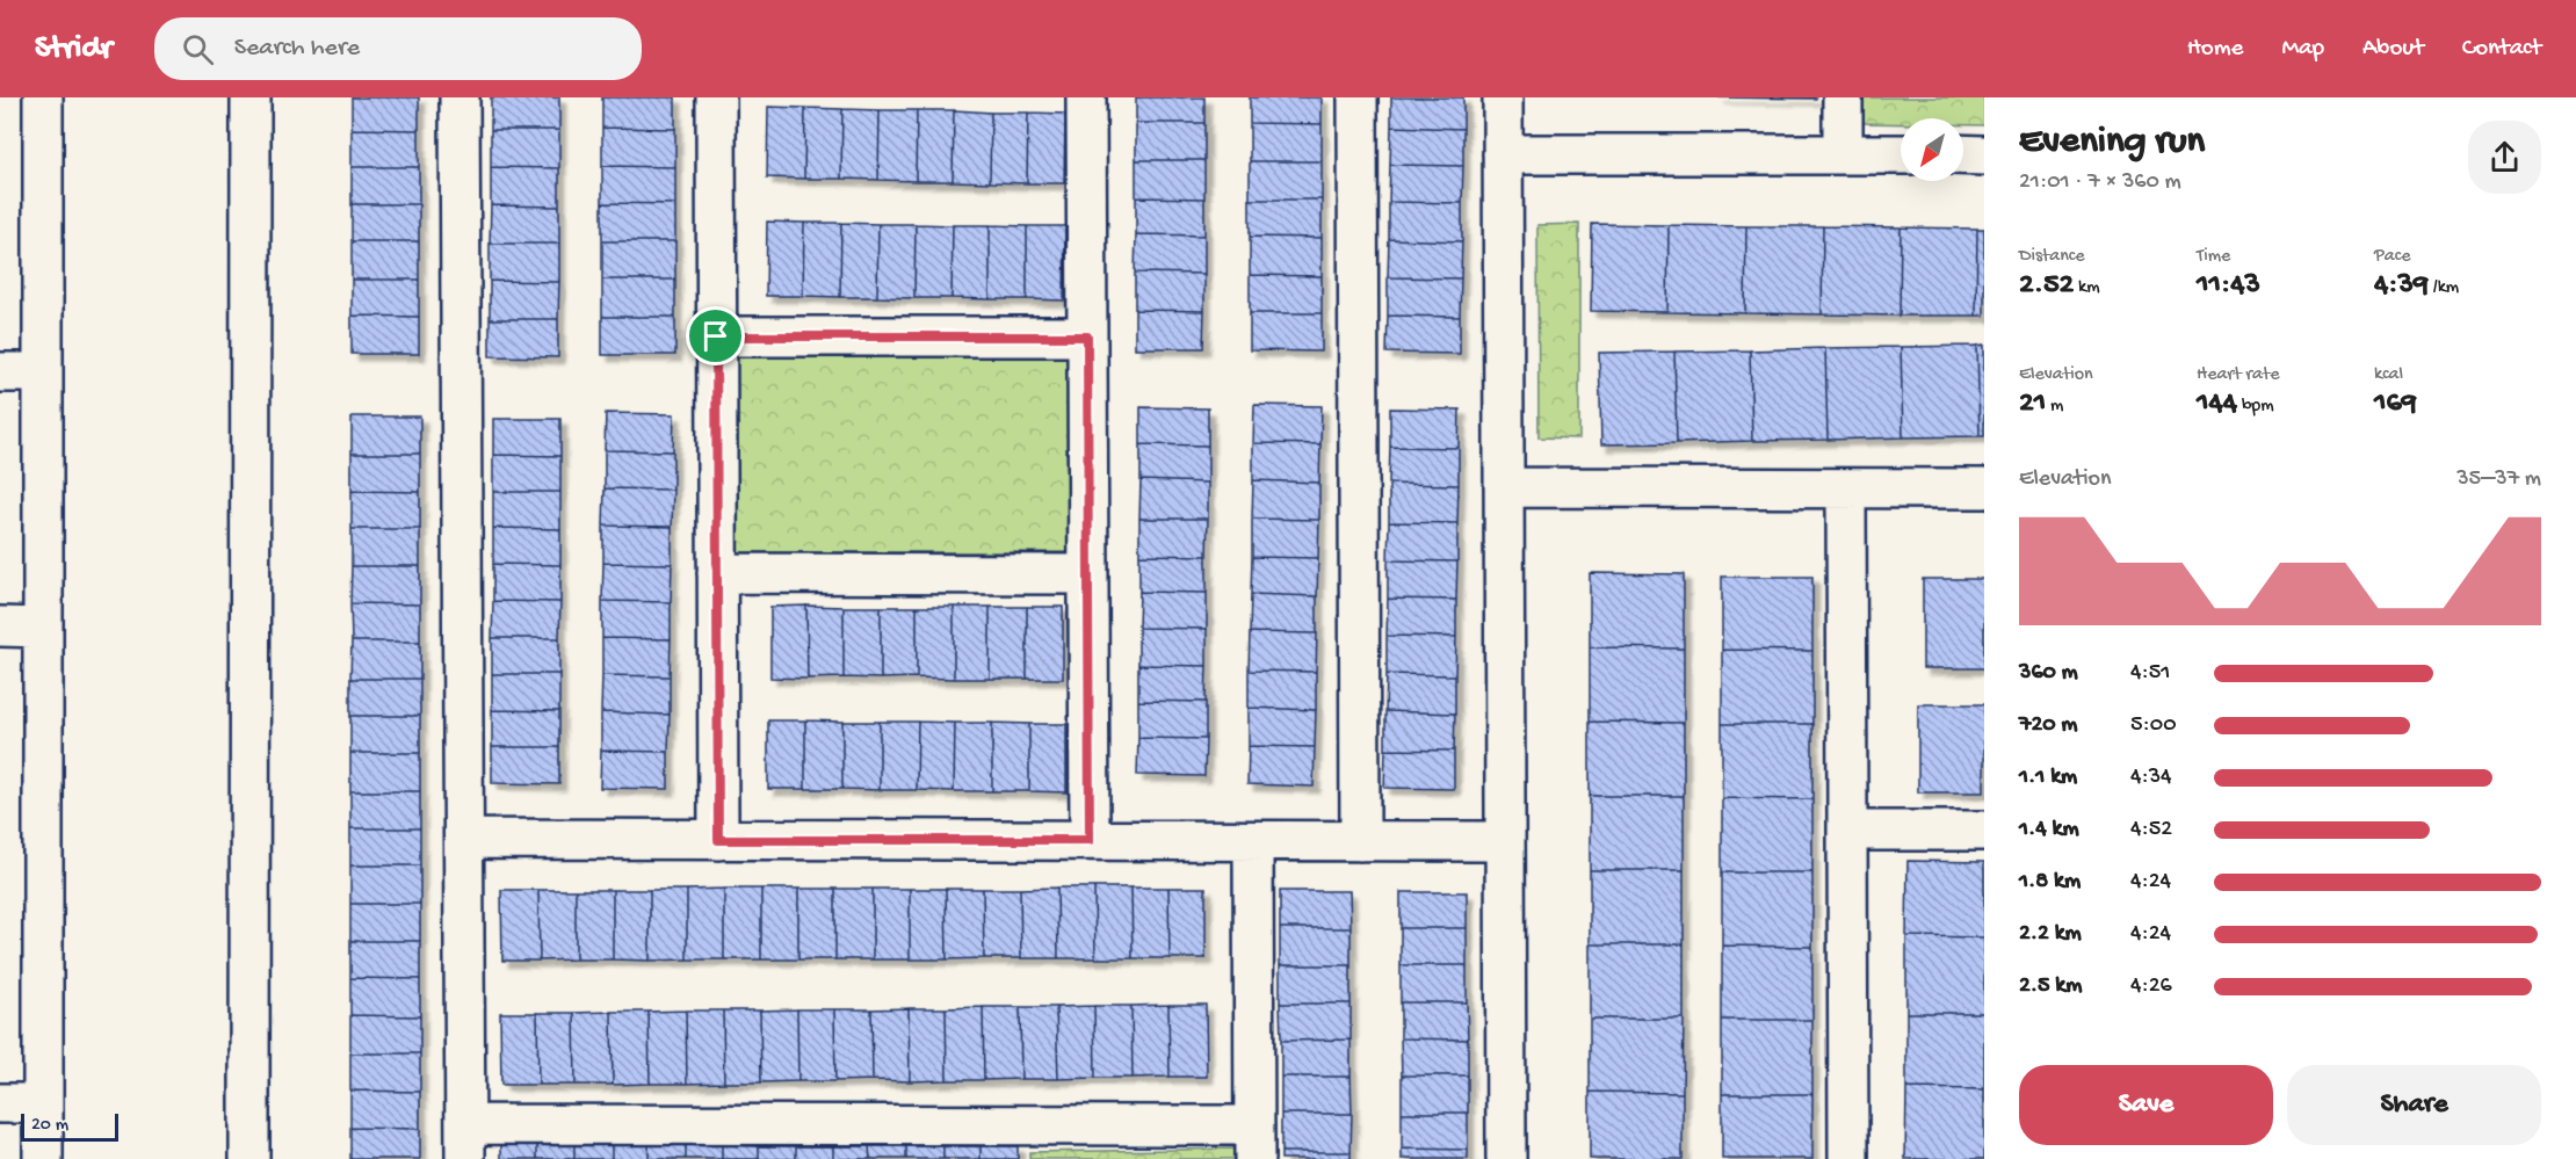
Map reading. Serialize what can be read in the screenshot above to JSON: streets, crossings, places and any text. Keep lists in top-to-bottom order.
{
  "scale_bar": "20 m",
  "north": "bottom left",
  "page": {
    "header": "Stridr",
    "search": "Search here",
    "nav": [
      "Home",
      "Map",
      "About",
      "Contact"
    ],
    "heading": ["Evening run", "21:01 · 7 × 360 m"],
    "stats": [
      ["Distance", "2.52 km"],
      ["Time", "11:43"],
      ["Pace", "4:39 /km"],
      ["Elevation", "21 m"],
      ["Heart rate", "144 bpm"],
      ["kcal", "169"]
    ],
    "chart": ["Elevation", "35–37 m"],
    "list": [
      {
        "name": "360 m",
        "note": "4:51"
      },
      {
        "name": "720 m",
        "note": "5:00"
      },
      {
        "name": "1.1 km",
        "note": "4:34"
      },
      {
        "name": "1.4 km",
        "note": "4:52"
      },
      {
        "name": "1.8 km",
        "note": "4:24"
      },
      {
        "name": "2.2 km",
        "note": "4:24"
      },
      {
        "name": "2.5 km",
        "note": "4:26"
      }
    ],
    "buttons": ["Save", "Share"],
    "scale": "20 m"
  }
}
